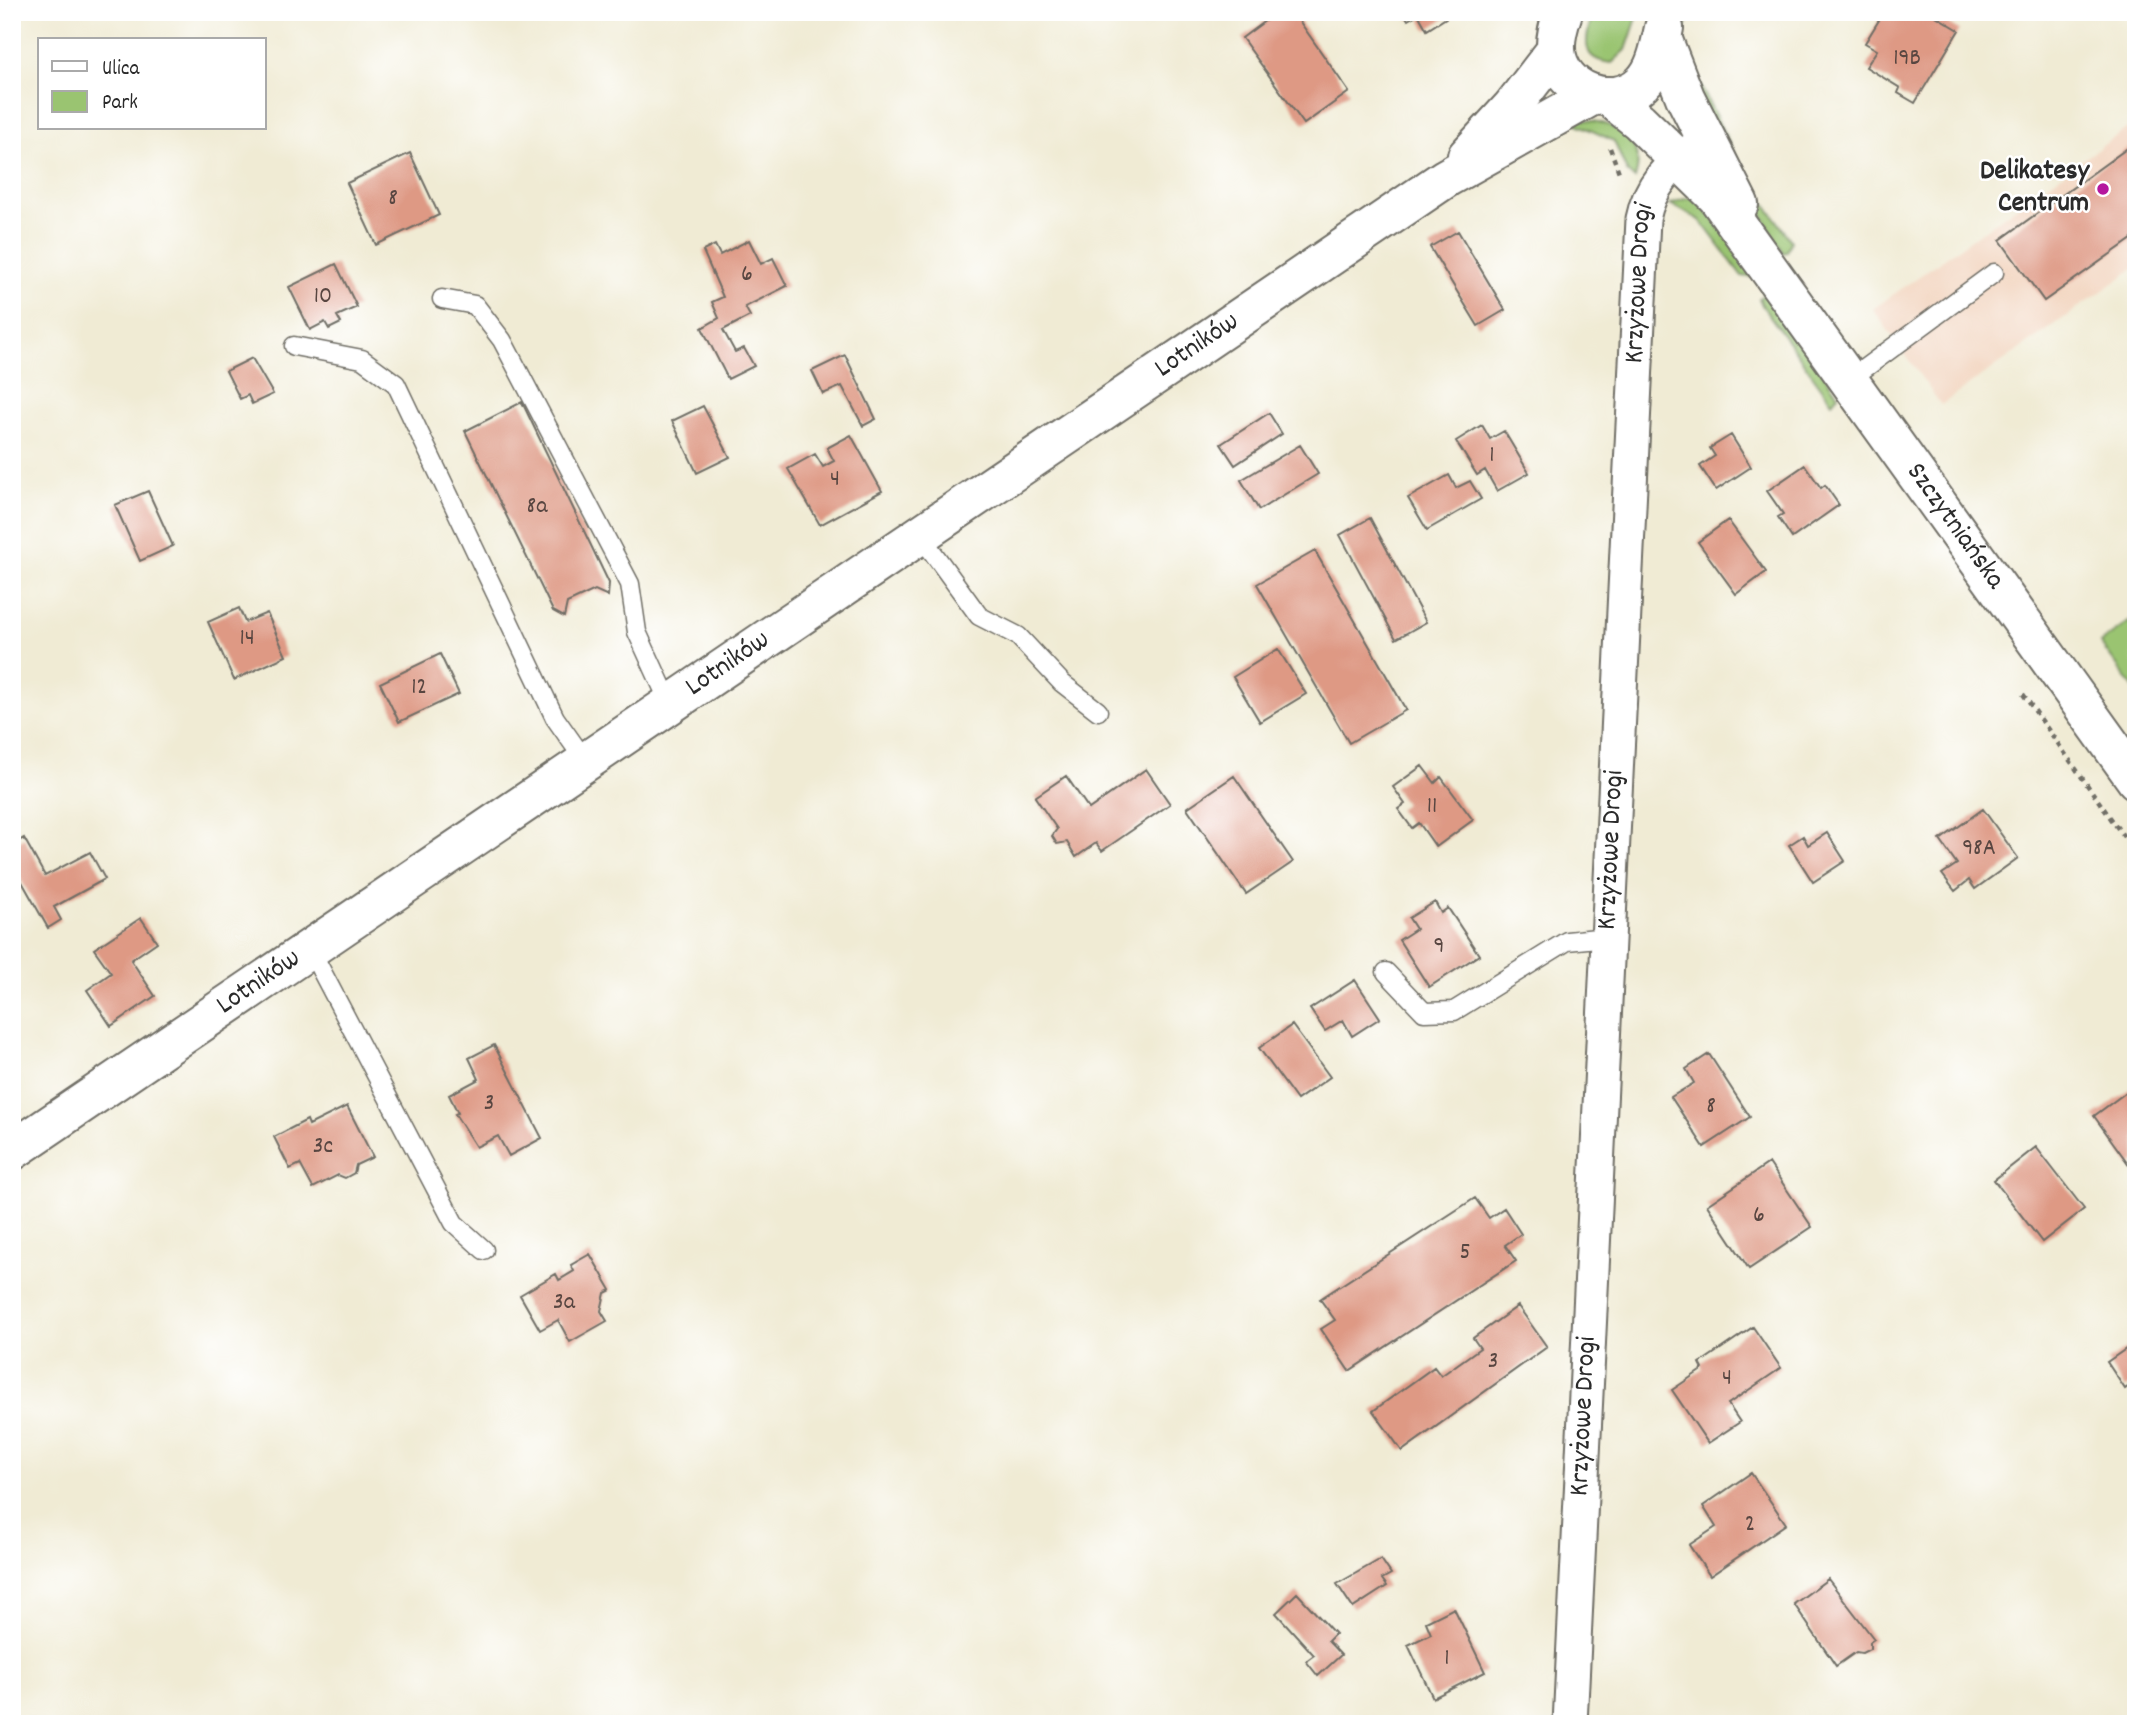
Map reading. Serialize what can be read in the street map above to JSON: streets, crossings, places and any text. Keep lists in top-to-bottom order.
{
  "streets": {
    "street": ["Krzyżowe Drogi", "Lotników", "Szczytniańska"]
  },
  "crossings": [
    ["Krzyżowe Drogi", "Szczytniańska"],
    ["Lotników", "Szczytniańska"]
  ],
  "places": ["Delikatesy Centrum"],
  "house_numbers": [
    "19B",
    "8",
    "6",
    "10",
    "1",
    "4",
    "8a",
    "14",
    "12",
    "11",
    "98A",
    "9",
    "3",
    "8",
    "3c",
    "6",
    "5",
    "3a",
    "3",
    "4",
    "2",
    "1"
  ],
  "legend": ["Ulica", "Park"]
}
